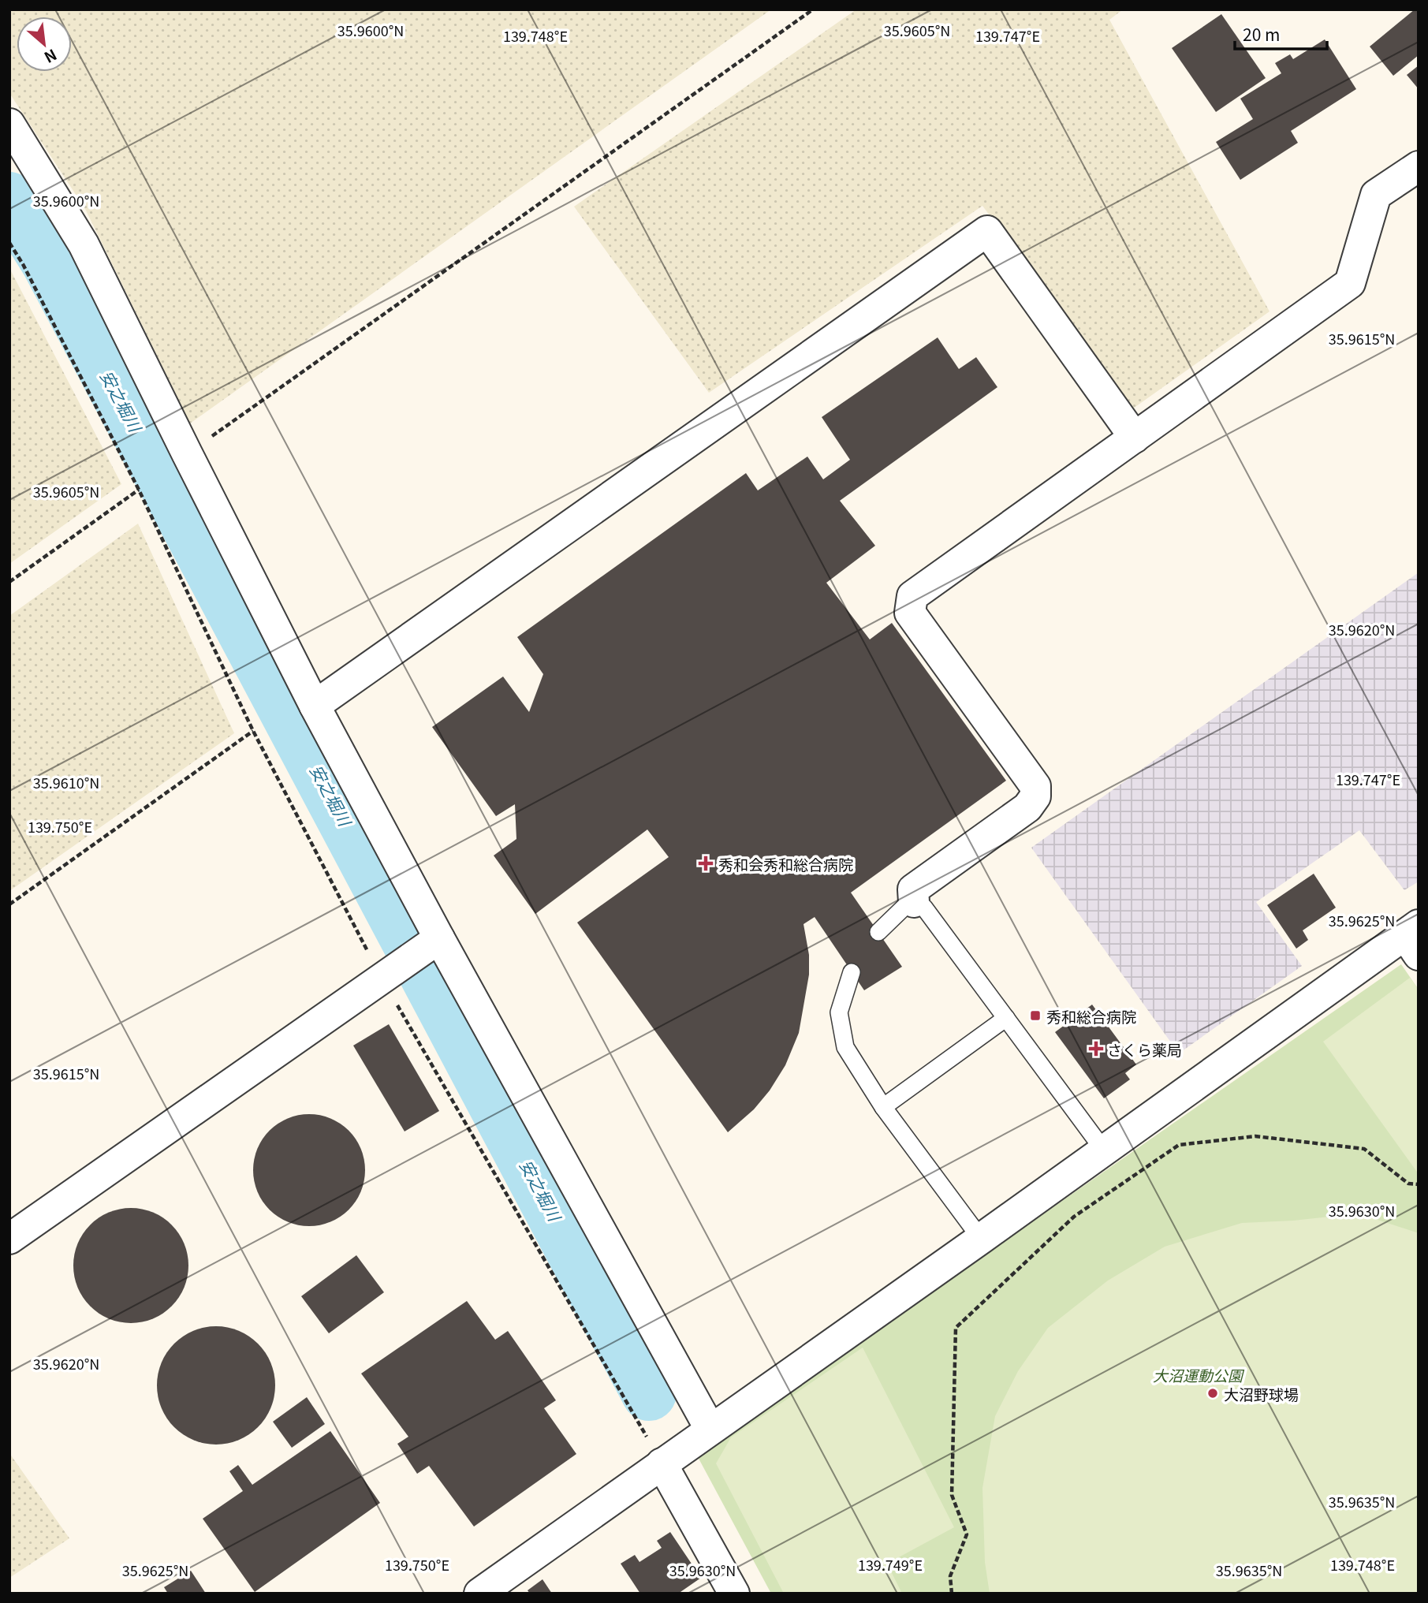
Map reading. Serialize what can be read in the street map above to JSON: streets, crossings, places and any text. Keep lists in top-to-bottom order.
{
  "water": ["安之堀川"],
  "parks": ["大沼運動公園"],
  "places": {
    "health": ["秀和会秀和総合病院", "さくら薬局"],
    "transit": ["秀和総合病院"],
    "other": ["大沼野球場"]
  },
  "scale_bar": "20 m",
  "north": "bottom right",
  "coordinates": [
    "35.9600°N",
    "35.9605°N",
    "139.748°E",
    "139.747°E",
    "35.9615°N",
    "35.9620°N",
    "35.9610°N",
    "139.750°E",
    "35.9625°N",
    "35.9630°N",
    "35.9635°N",
    "139.749°E"
  ]
}
